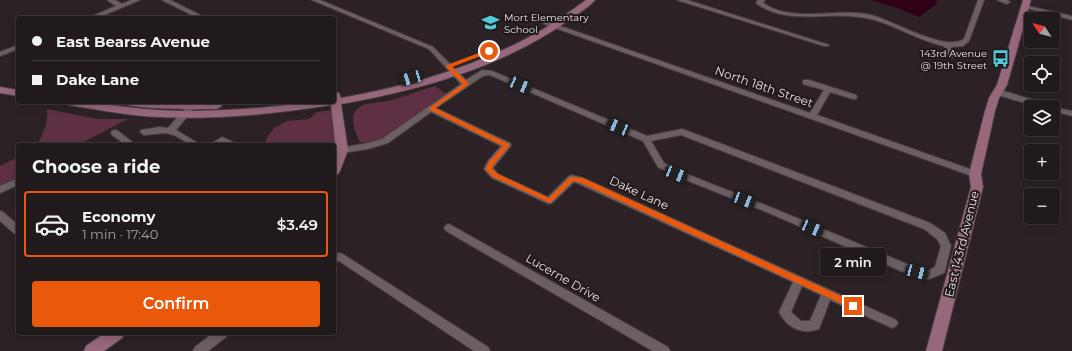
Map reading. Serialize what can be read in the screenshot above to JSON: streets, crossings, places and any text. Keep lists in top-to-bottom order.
{
  "streets": {
    "main road": ["East 143rd Avenue"],
    "street": ["North 18th Street", "Dake Lane", "Lucerne Drive"]
  },
  "crossings": [
    ["North 18th Street", "East 143rd Avenue"]
  ],
  "places": {
    "school or university": ["Mort Elementary School"],
    "bus stop": ["143rd Avenue @ 19th Street"]
  },
  "north": "top left",
  "page": {
    "map_buttons": ["+", "−"],
    "banner": ["East Bearss Avenue", "Dake Lane"],
    "heading": "Choose a ride",
    "list": [
      {
        "name": "Economy",
        "note": "1 min · 17:40",
        "value": "$3.49"
      }
    ],
    "bubble": "2 min",
    "buttons": "Confirm"
  }
}
